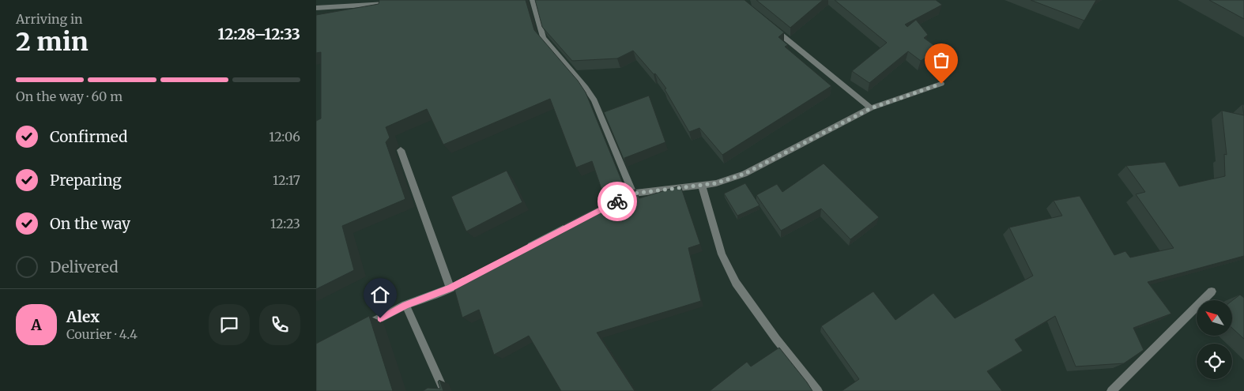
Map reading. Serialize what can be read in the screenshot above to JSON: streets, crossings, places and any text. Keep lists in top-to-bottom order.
{
  "north": "top left",
  "page": {
    "heading": ["2 min", "Arriving in", "12:28–12:33"],
    "panel": ["Alex", "Courier · 4.4"],
    "bar": "On the way · 60 m",
    "list": [
      ["Confirmed", "12:06"],
      ["Preparing", "12:17"],
      ["On the way", "12:23"],
      "Delivered"
    ],
    "round": "A"
  }
}
